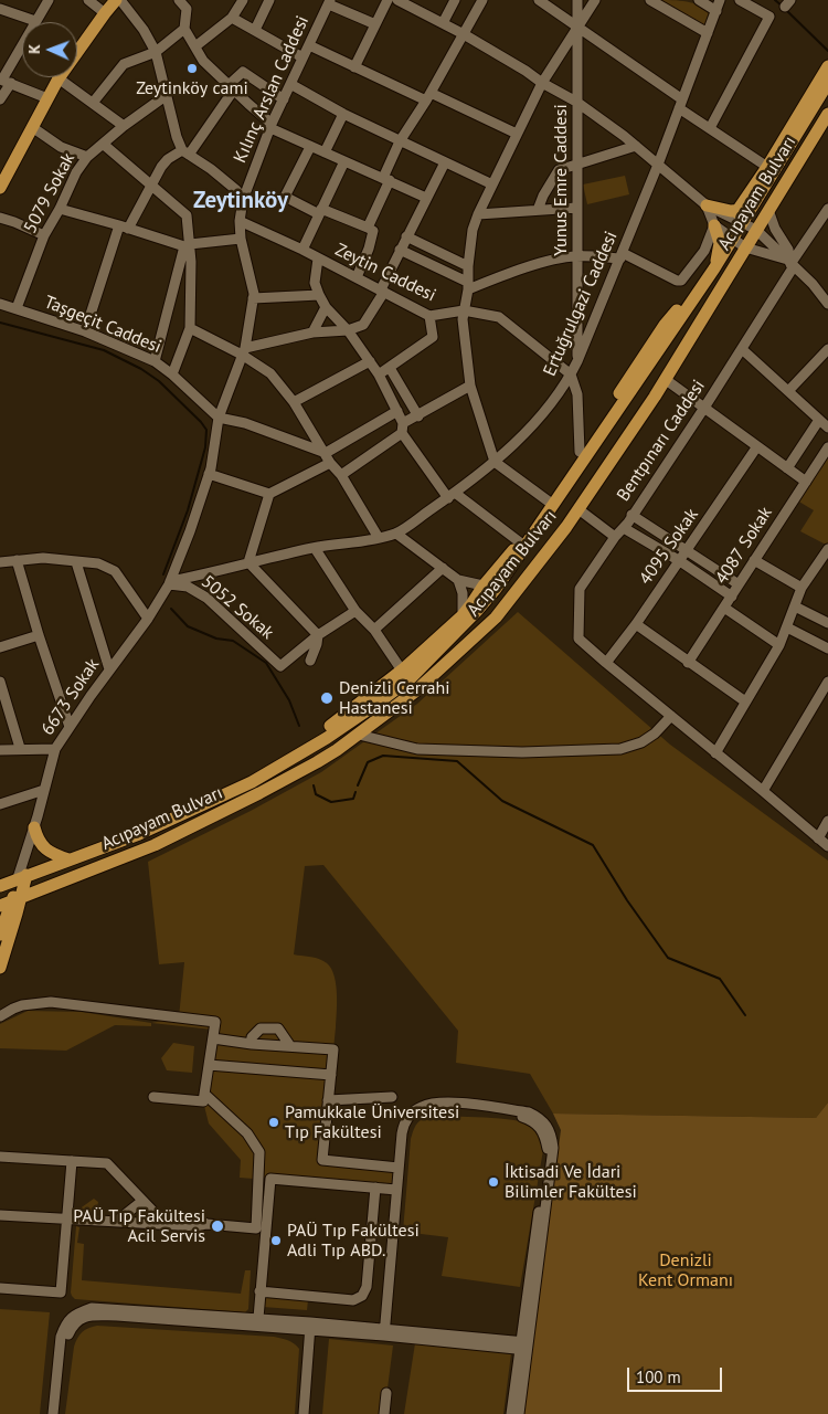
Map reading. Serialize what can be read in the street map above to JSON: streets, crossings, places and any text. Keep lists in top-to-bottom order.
{
  "streets": {
    "main road": ["Acıpayam Bulvarı"],
    "street": [
      "Kılınç Arslan Caddesi",
      "Yunus Emre Caddesi",
      "5079 Sokak",
      "Zeytin Caddesi",
      "Ertuğrulgazi Caddesi",
      "Taşgeçit Caddesi",
      "Bentpınarı Caddesi",
      "4087 Sokak",
      "4095 Sokak",
      "5052 Sokak",
      "6673 Sokak"
    ]
  },
  "crossings": [
    ["Kılınç Arslan Caddesi", "Zeytin Caddesi"],
    ["Kılınç Arslan Caddesi", "Taşgeçit Caddesi"],
    ["Yunus Emre Caddesi", "Ertuğrulgazi Caddesi"],
    ["5079 Sokak", "Taşgeçit Caddesi"],
    ["Acıpayam Bulvarı", "6673 Sokak"],
    ["Zeytin Caddesi", "Ertuğrulgazi Caddesi"],
    ["Ertuğrulgazi Caddesi", "5052 Sokak"],
    ["Ertuğrulgazi Caddesi", "6673 Sokak"],
    ["Bentpınarı Caddesi", "4095 Sokak"],
    ["5052 Sokak", "6673 Sokak"]
  ],
  "districts": ["Zeytinköy"],
  "parks": ["Denizli Kent Ormanı"],
  "places": [
    "Zeytinköy cami",
    "Denizli Cerrahi Hastanesi",
    "Pamukkale Üniversitesi Tıp Fakültesi",
    "İktisadi Ve İdari Bilimler Fakültesi",
    "PAÜ Tıp Fakültesi Acil Servis",
    "PAÜ Tıp Fakültesi Adli Tıp ABD."
  ],
  "scale_bar": "100 m",
  "north": "left"
}
